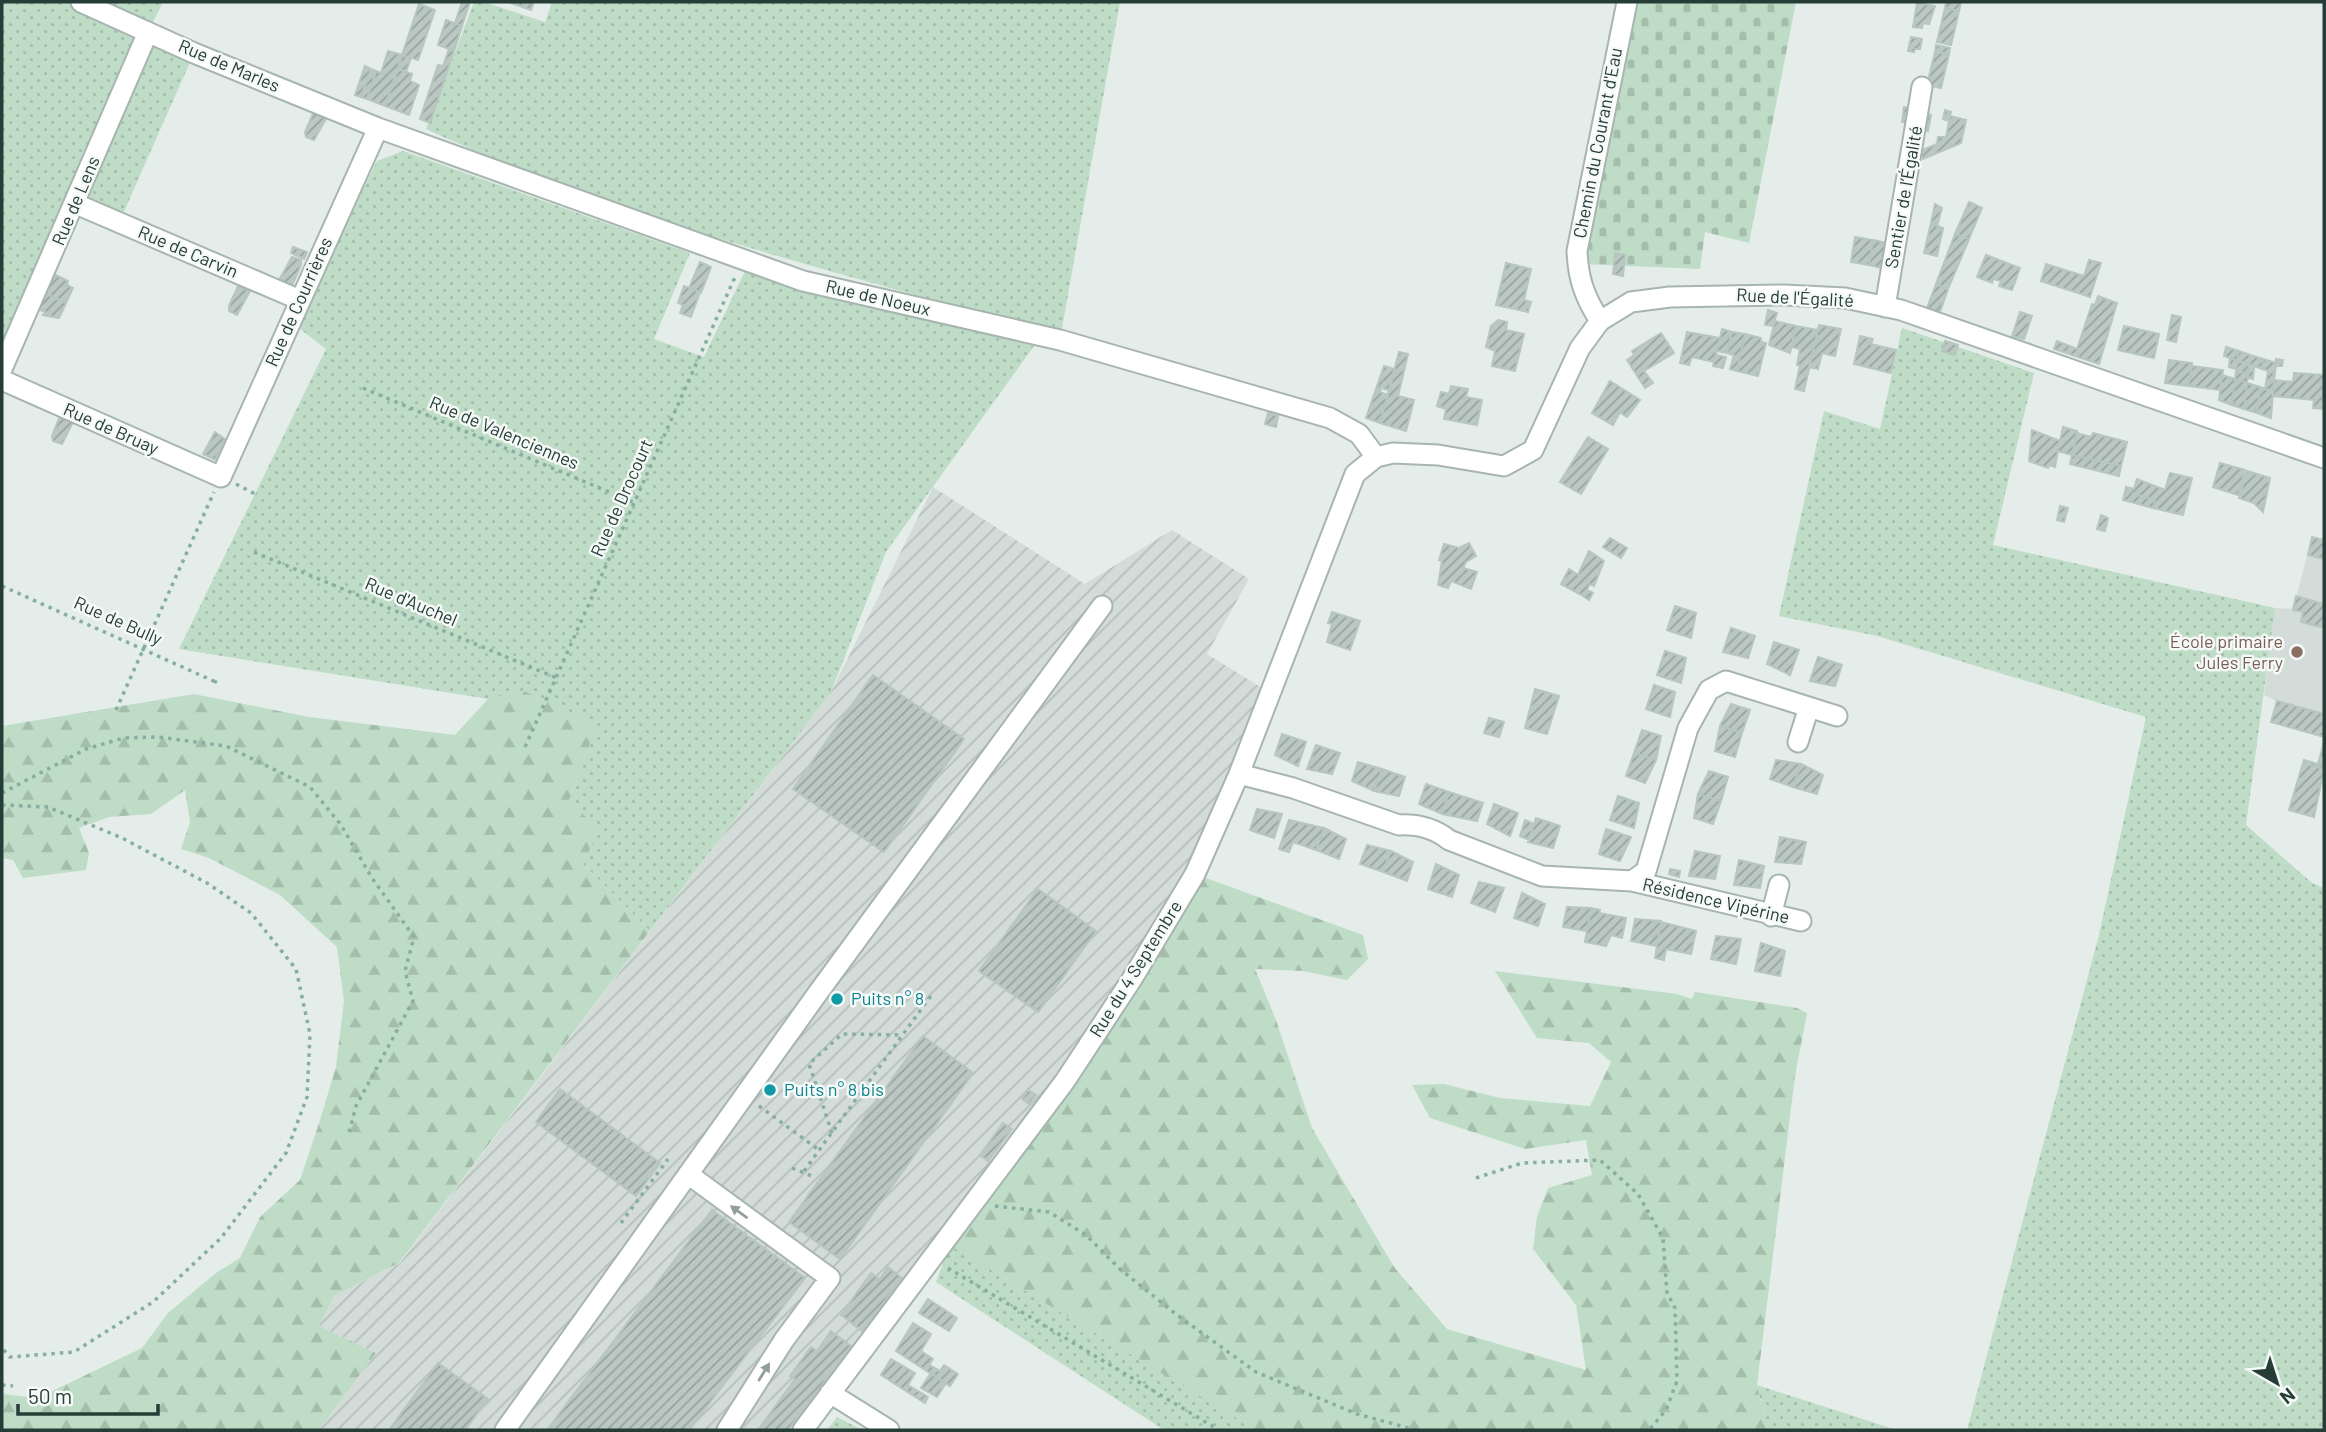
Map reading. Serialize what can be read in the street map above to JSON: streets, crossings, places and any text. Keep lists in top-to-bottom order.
{
  "streets": {
    "street": [
      "Rue de Marles",
      "Chemin du Courant d'Eau",
      "Sentier de l’Égalité",
      "Rue de Lens",
      "Rue de Carvin",
      "Rue de Noeux",
      "Rue de l'Égalité",
      "Rue de Courrières",
      "Rue de Bruay",
      "Résidence Vipérine",
      "Rue du 4 Septembre"
    ],
    "path": [
      "Rue de Valenciennes",
      "Rue de Drocourt",
      "Rue d'Auchel",
      "Rue de Bully"
    ]
  },
  "crossings": [
    ["Rue de Marles", "Rue de Lens"],
    ["Rue de Marles", "Rue de Noeux"],
    ["Rue de Marles", "Rue de Courrières"],
    ["Chemin du Courant d'Eau", "Rue de l'Égalité"],
    ["Sentier de l’Égalité", "Rue de l'Égalité"],
    ["Rue de Lens", "Rue de Carvin"],
    ["Rue de Carvin", "Rue de Courrières"],
    ["Rue de Noeux", "Rue de l'Égalité"],
    ["Rue de Noeux", "Rue de Courrières"],
    ["Rue de Noeux", "Rue de Drocourt"],
    ["Rue de Noeux", "Rue du 4 Septembre"],
    ["Rue de l'Égalité", "Rue du 4 Septembre"],
    ["Rue de Courrières", "Rue de Bruay"],
    ["Rue de Valenciennes", "Rue de Drocourt"],
    ["Rue de Drocourt", "Rue d'Auchel"],
    ["Résidence Vipérine", "Rue du 4 Septembre"]
  ],
  "places": ["École primaire Jules Ferry", "Puits n° 8", "Puits n° 8 bis"],
  "scale_bar": "50 m",
  "north": "bottom right"
}
